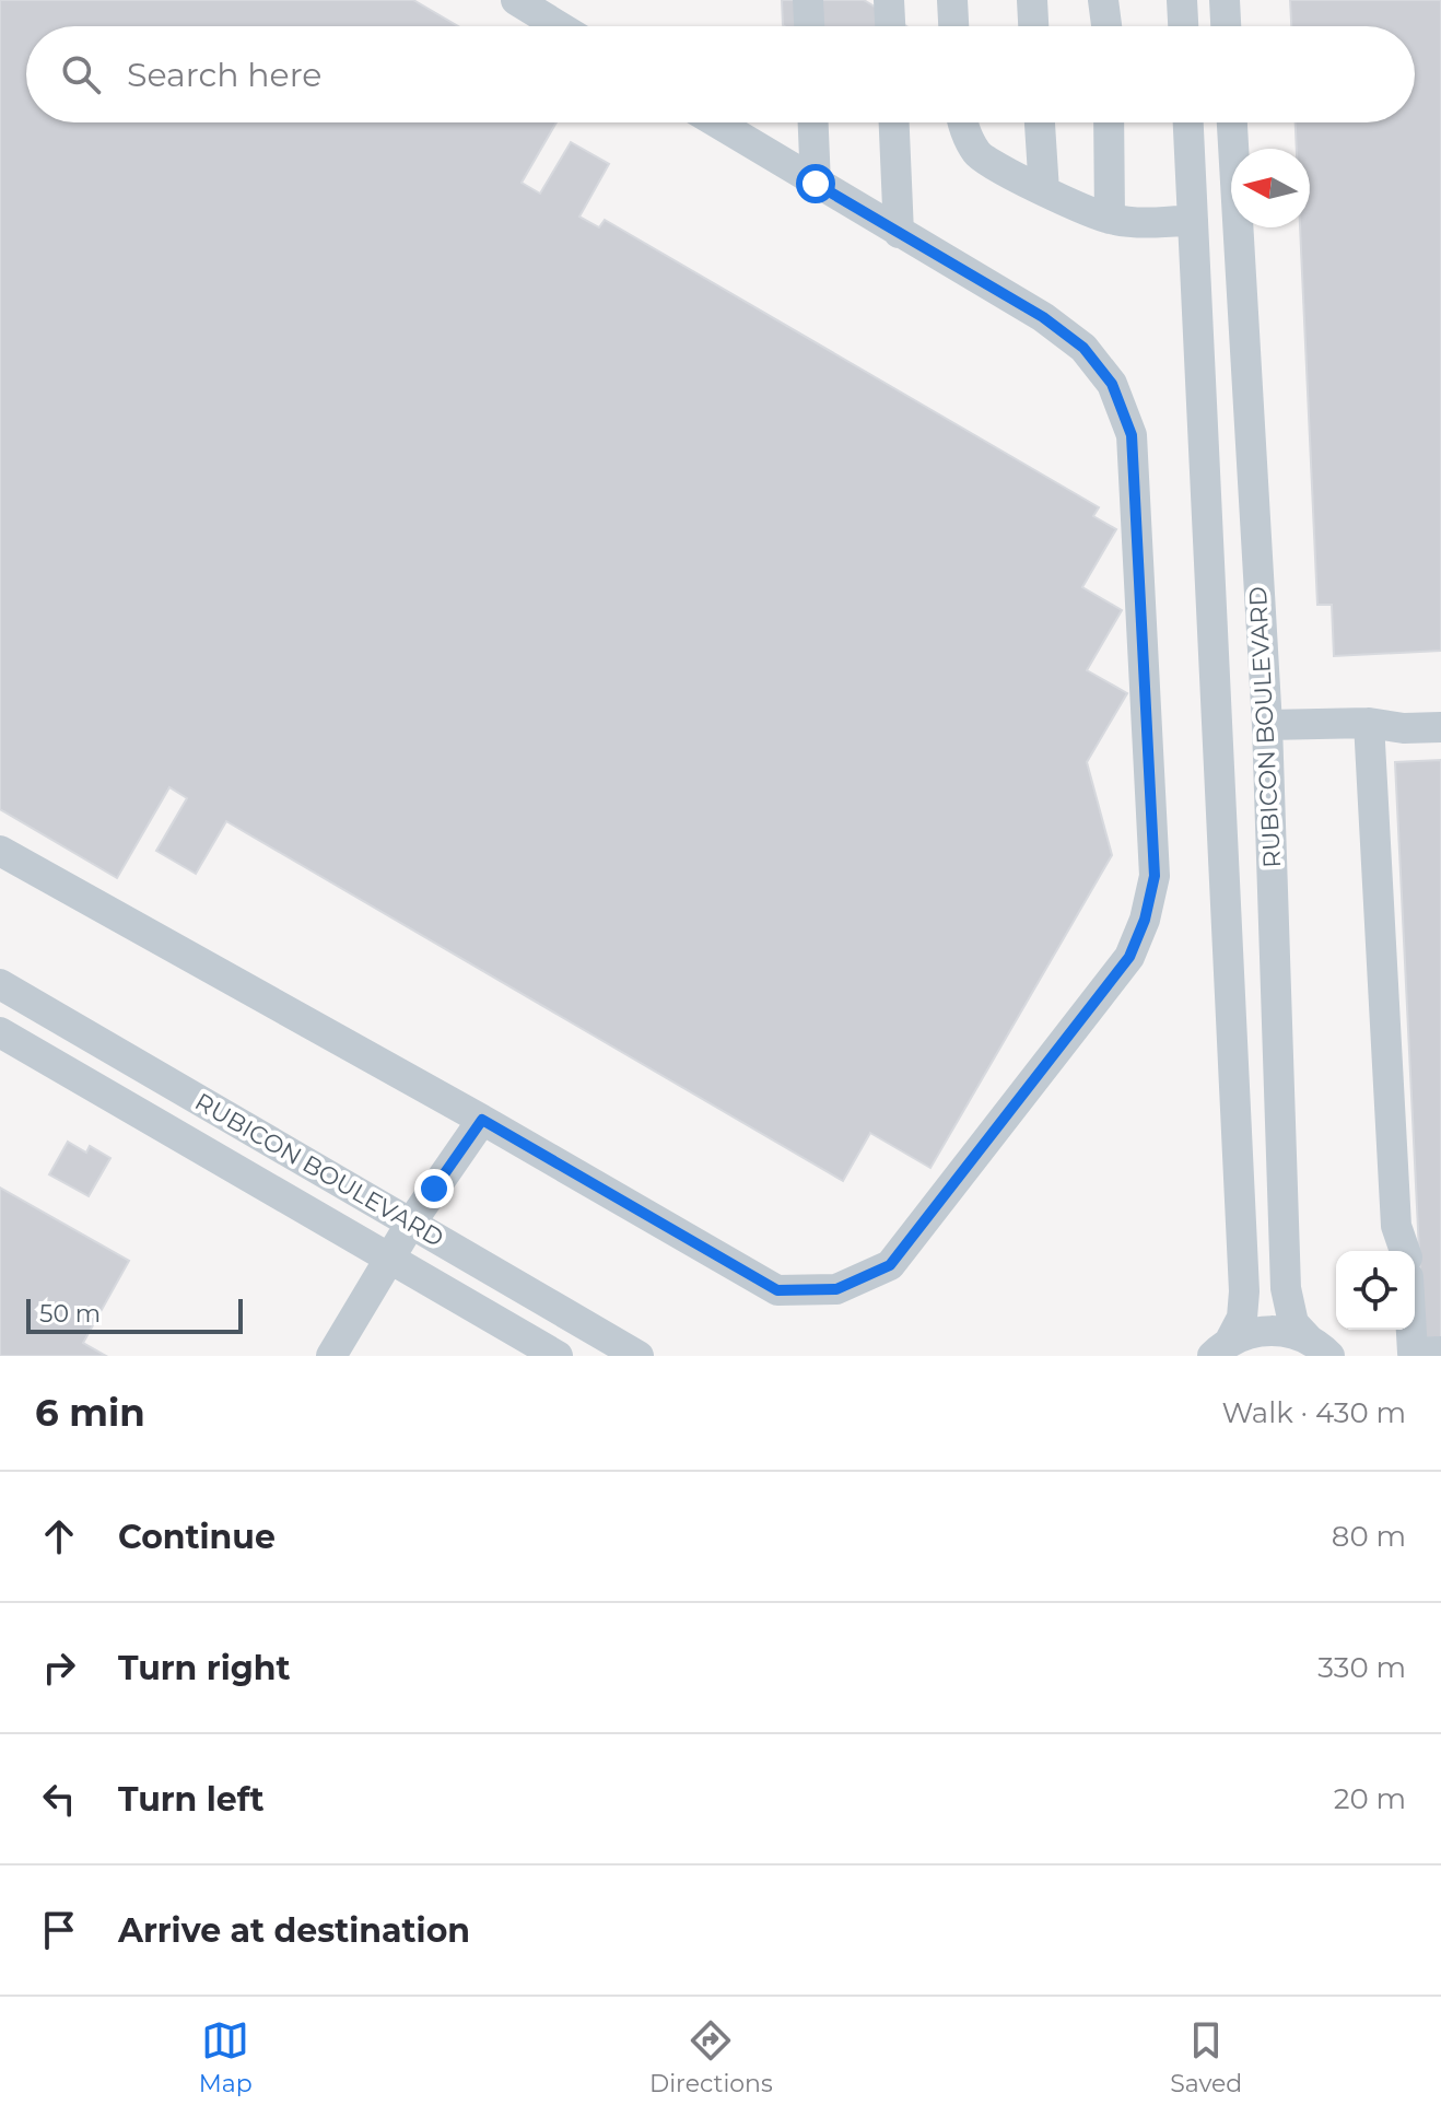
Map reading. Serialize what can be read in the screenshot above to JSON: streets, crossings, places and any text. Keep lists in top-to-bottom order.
{
  "streets": {
    "street": ["RUBICON BOULEVARD"]
  },
  "scale_bar": "50 m",
  "north": "left",
  "page": {
    "search": "Search here",
    "scale": "50 m",
    "heading": ["6 min", "Walk · 430 m"],
    "list": [
      ["Continue", "80 m"],
      ["Turn right", "330 m"],
      ["Turn left", "20 m"],
      "Arrive at destination"
    ],
    "nav": ["Map", "Directions", "Saved"]
  }
}
